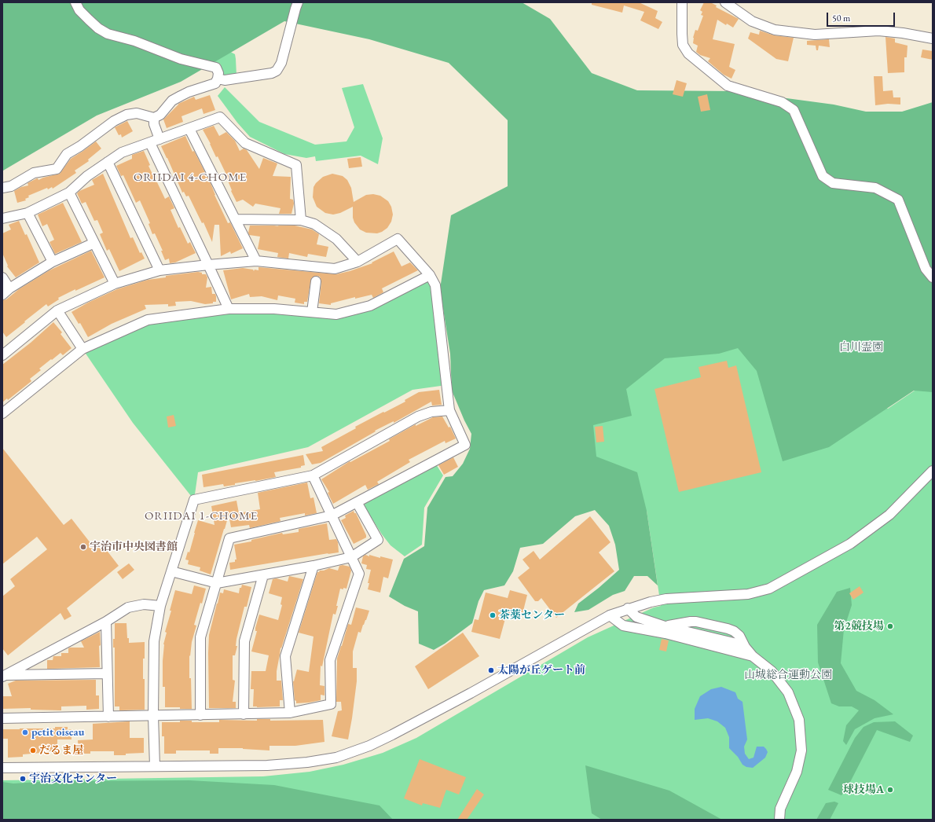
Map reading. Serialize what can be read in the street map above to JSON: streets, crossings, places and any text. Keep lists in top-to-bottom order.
{
  "districts": ["ORIIDAI 4-CHOME", "ORIIDAI 1-CHOME"],
  "parks": ["白川霊園", "山城総合運動公園"],
  "places": [
    "宇治市中央図書館",
    "茶薬センター",
    "第2競技場",
    "太陽が丘ゲート前",
    "petit oiseau",
    "だるま屋",
    "宇治文化センター",
    "球技場A"
  ],
  "scale_bar": "50 m"
}
